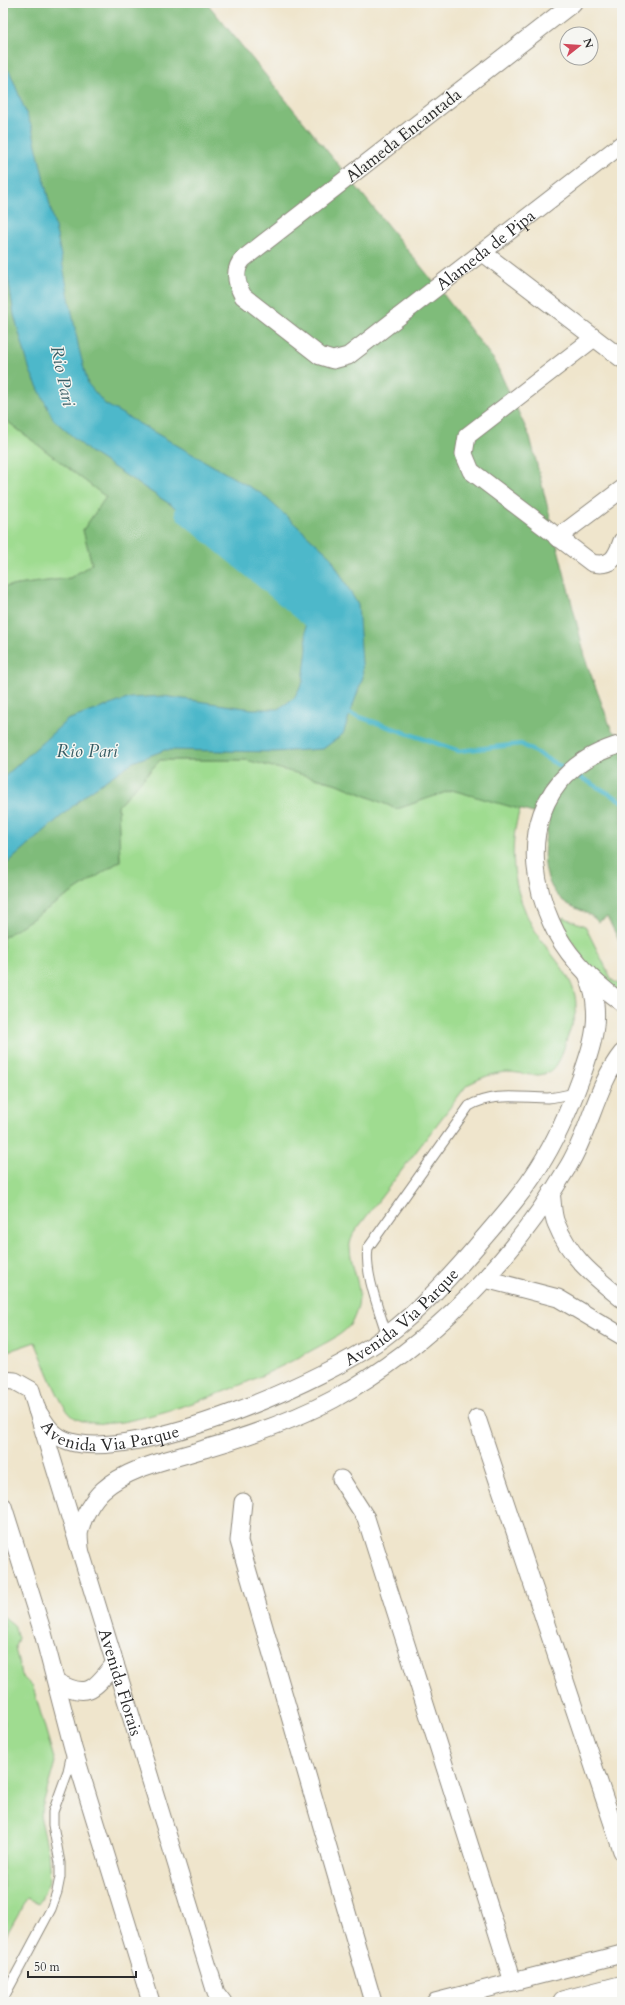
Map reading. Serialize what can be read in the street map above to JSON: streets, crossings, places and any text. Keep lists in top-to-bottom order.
{
  "streets": {
    "street": [
      "Alameda Encantada",
      "Alameda de Pipa",
      "Avenida Via Parque",
      "Avenida Florais"
    ]
  },
  "crossings": [
    ["Alameda Encantada", "Alameda de Pipa"],
    ["Avenida Via Parque", "Avenida Florais"]
  ],
  "water": ["Rio Pari"],
  "scale_bar": "50 m",
  "north": "right"
}
